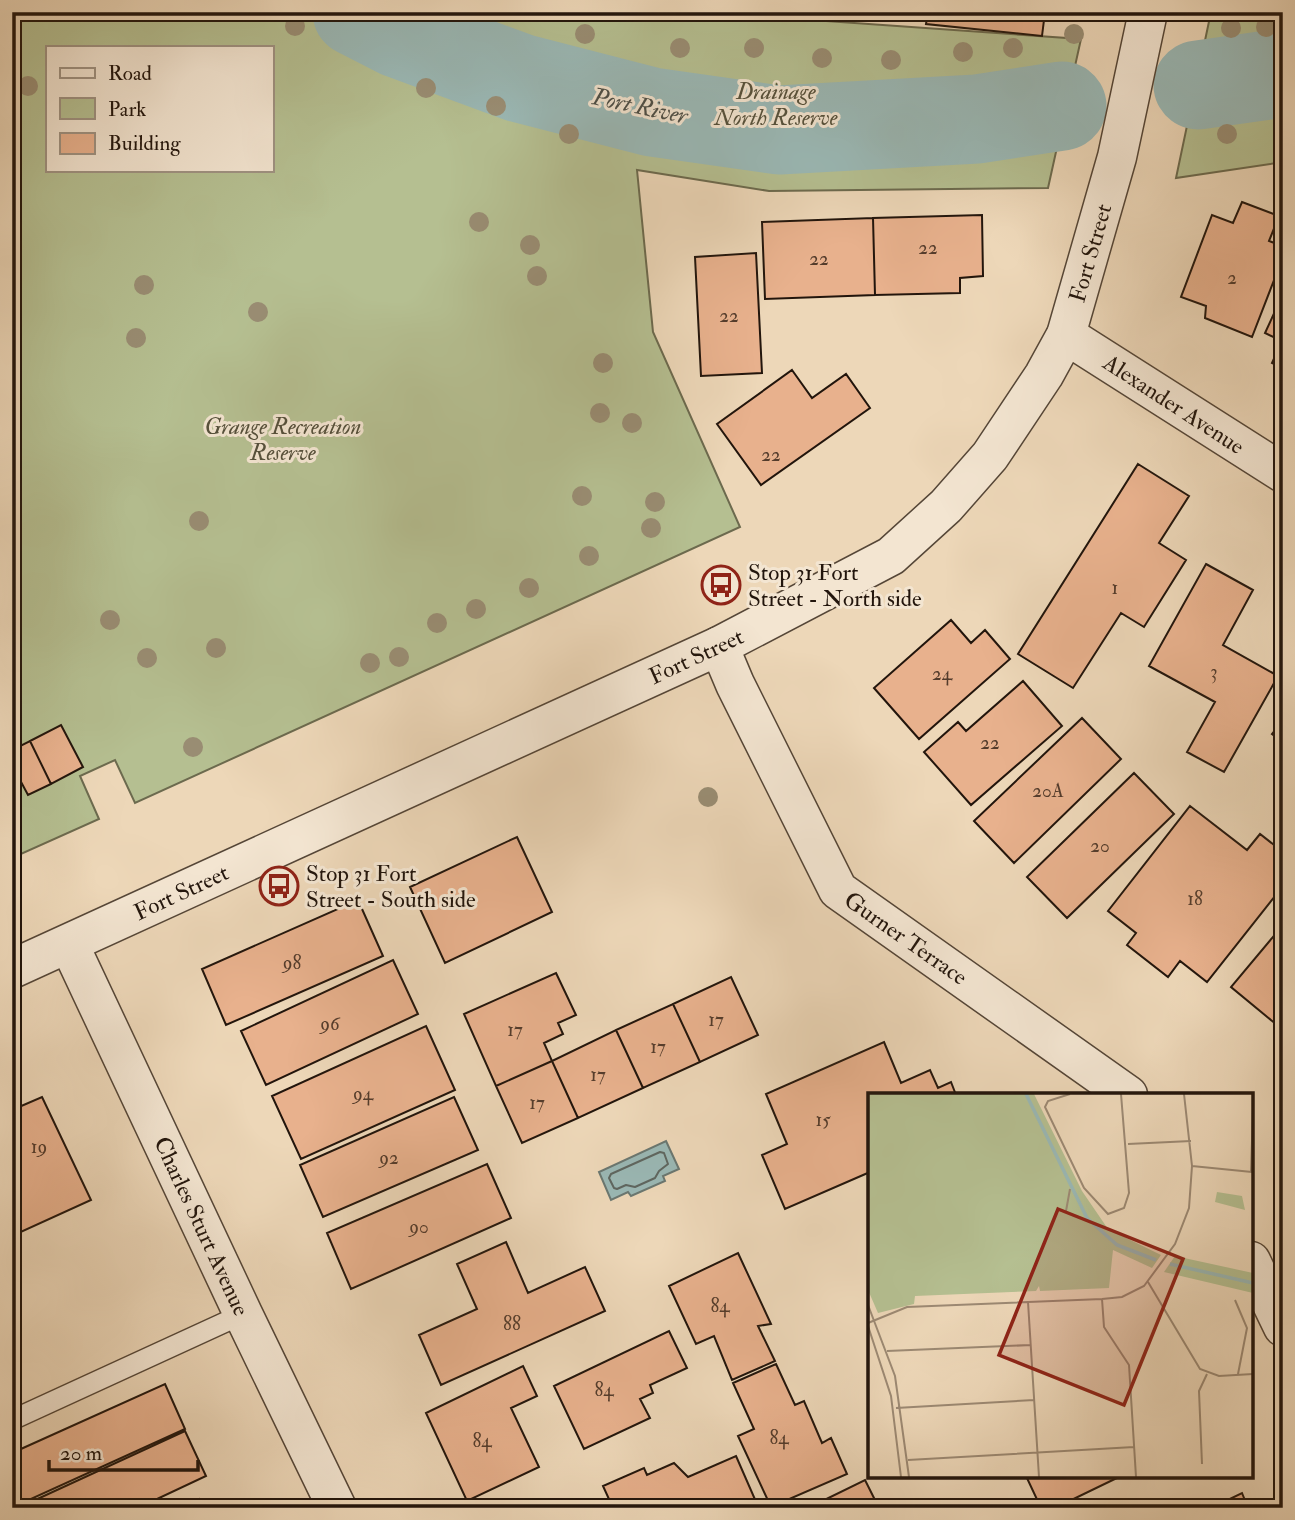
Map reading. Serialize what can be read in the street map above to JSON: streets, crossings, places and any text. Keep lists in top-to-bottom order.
{
  "streets": {
    "street": [
      "Fort Street",
      "Alexander Avenue",
      "Gurner Terrace",
      "Charles Sturt Avenue"
    ]
  },
  "crossings": [
    ["Fort Street", "Alexander Avenue"],
    ["Fort Street", "Gurner Terrace"],
    ["Fort Street", "Charles Sturt Avenue"]
  ],
  "water": ["Port River"],
  "parks": ["Drainage North Reserve", "Grange Recreation Reserve"],
  "places": {
    "bus stop": ["Stop 31 Fort Street - North side", "Stop 31 Fort Street - South side"]
  },
  "house_numbers": [
    "22",
    "22",
    "2",
    "22",
    "22",
    "1",
    "3",
    "24",
    "22",
    "20A",
    "20",
    "18",
    "98",
    "17",
    "96",
    "17",
    "17",
    "17",
    "94",
    "17",
    "15",
    "19",
    "92",
    "90",
    "84",
    "88",
    "84",
    "84",
    "84"
  ],
  "legend": ["Road", "Park", "Building"],
  "scale_bar": "20 m"
}
